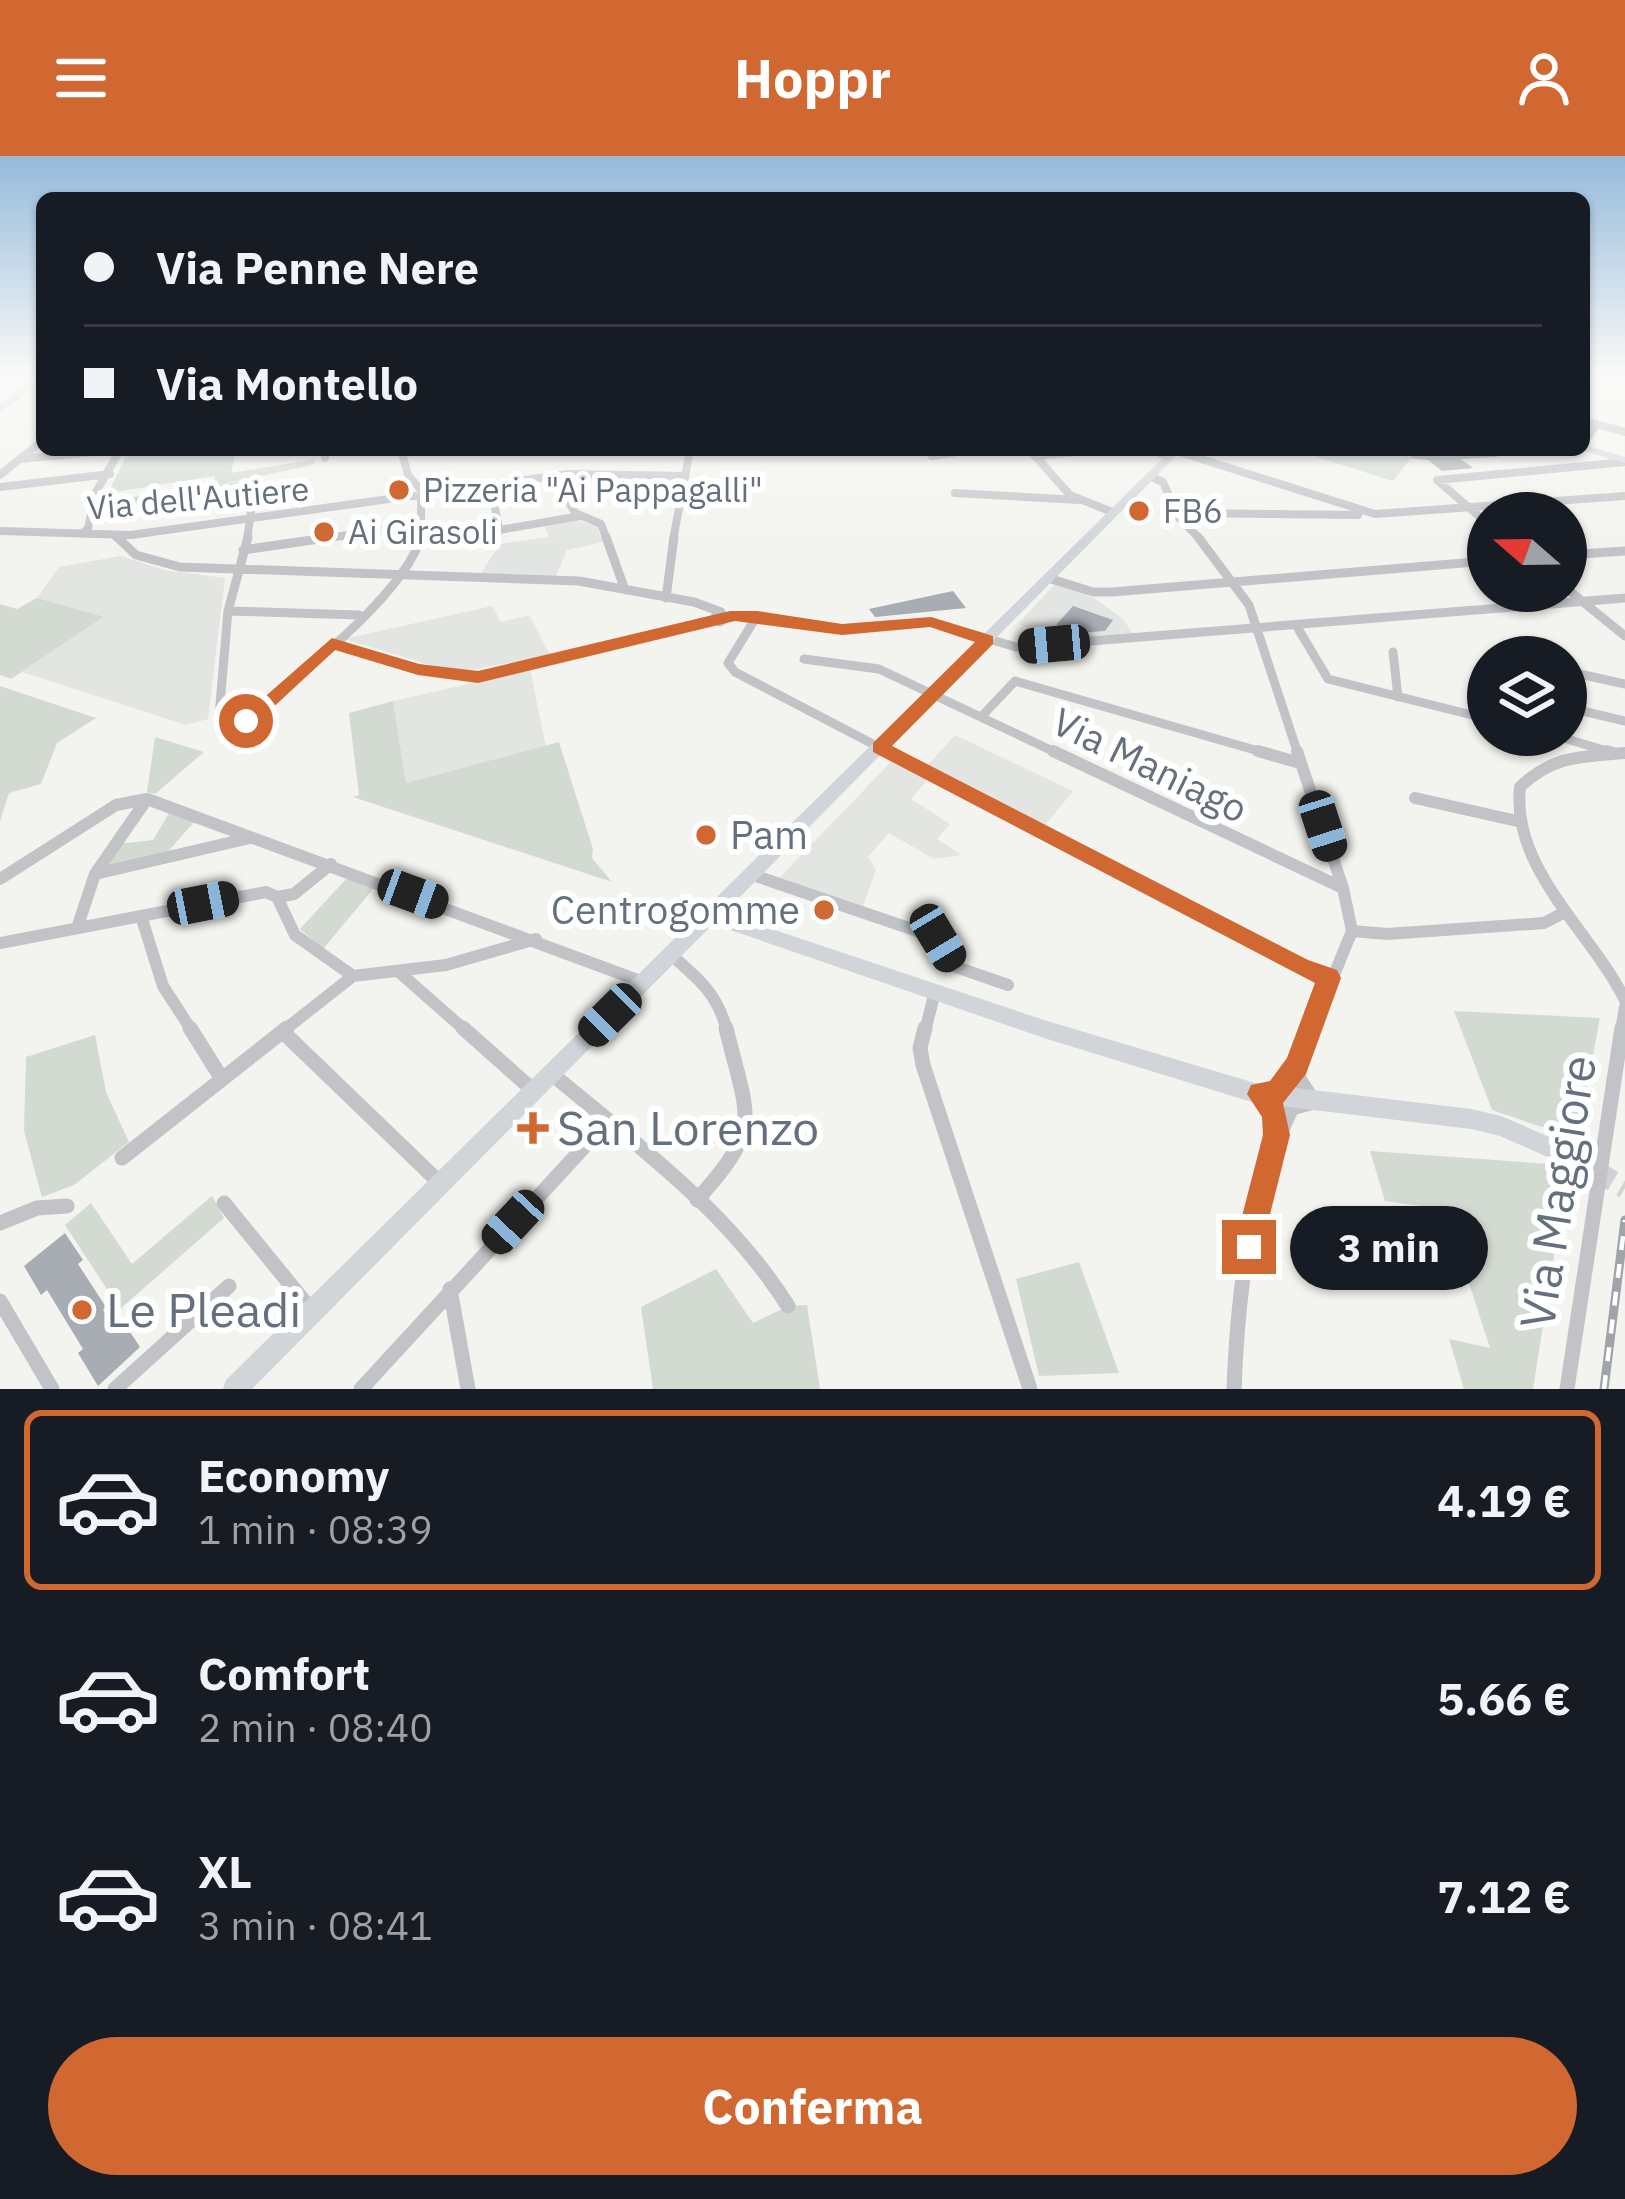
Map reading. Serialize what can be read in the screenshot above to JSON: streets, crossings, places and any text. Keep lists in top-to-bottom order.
{
  "streets": {
    "street": ["Via dell'Autiere", "Via Maniago", "Via Maggiore"]
  },
  "places": {
    "other": [
      "Pizzeria \"Ai Pappagalli\"",
      "FB6",
      "Ai Girasoli",
      "Pam",
      "Centrogomme",
      "Le Pleadi"
    ],
    "health": ["San Lorenzo"]
  },
  "north": "left",
  "page": {
    "header": "Hoppr",
    "banner": ["Via Penne Nere", "Via Montello"],
    "bubble": "3 min",
    "list": [
      {
        "name": "Economy",
        "note": "1 min · 08:39",
        "value": "4.19 €"
      },
      {
        "name": "Comfort",
        "note": "2 min · 08:40",
        "value": "5.66 €"
      },
      {
        "name": "XL",
        "note": "3 min · 08:41",
        "value": "7.12 €"
      }
    ],
    "buttons": "Conferma"
  }
}
